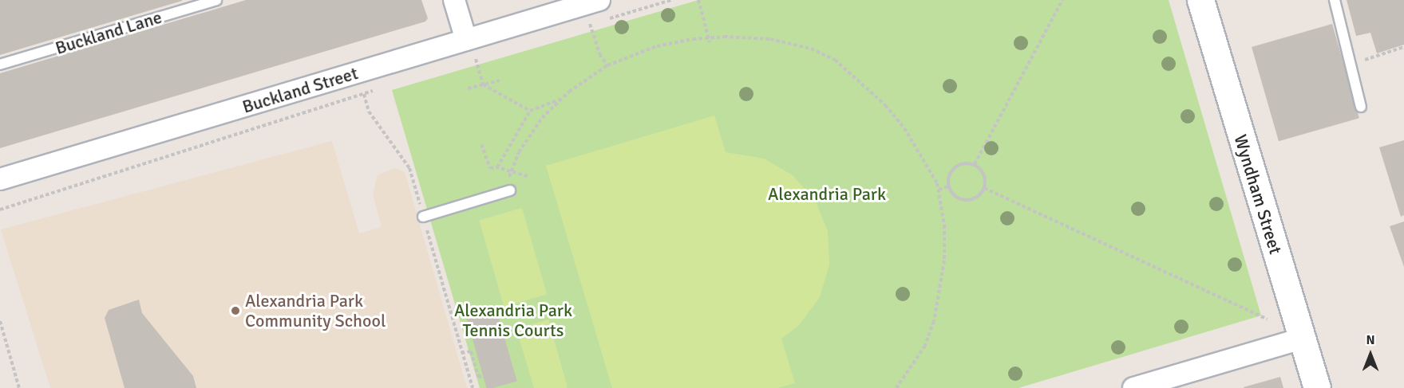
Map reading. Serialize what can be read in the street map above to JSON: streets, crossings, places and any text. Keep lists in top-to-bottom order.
{
  "streets": {
    "main road": ["Wyndham Street"],
    "street": ["Buckland Street"],
    "lane": ["Buckland Lane"]
  },
  "parks": ["Alexandria Park", "Alexandria Park Tennis Courts"],
  "places": ["Alexandria Park Community School"],
  "north": "top"
}
